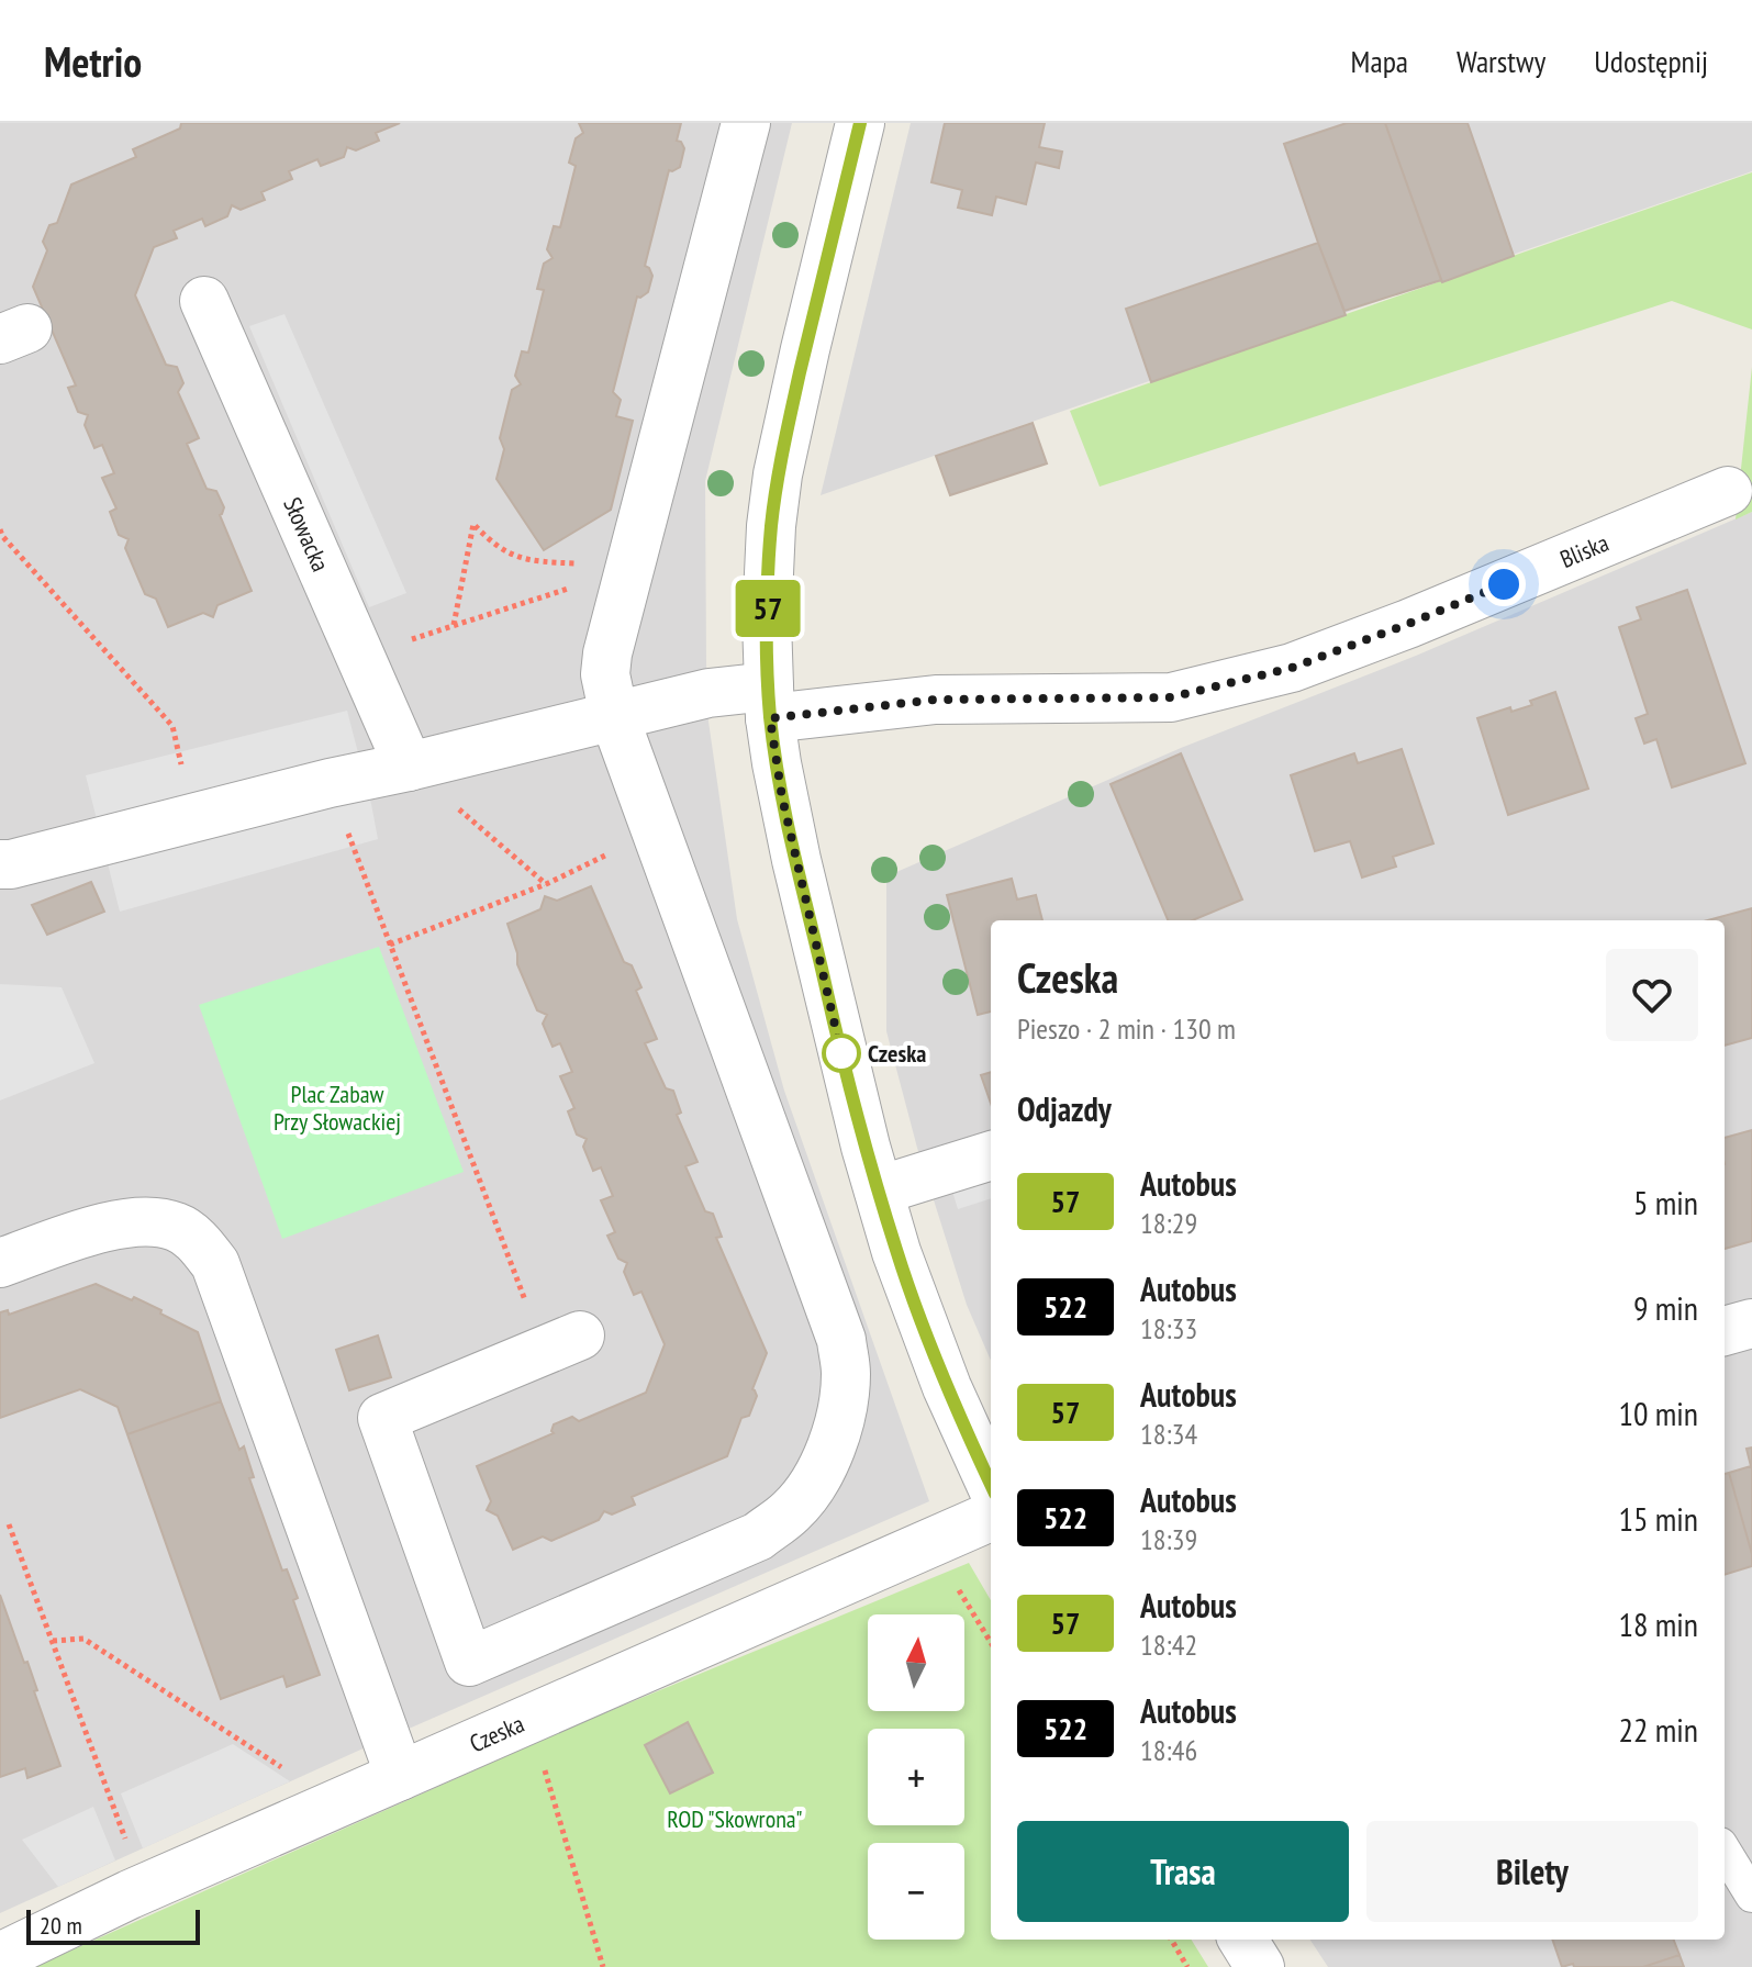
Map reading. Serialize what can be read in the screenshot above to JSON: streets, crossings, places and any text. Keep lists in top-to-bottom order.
{
  "streets": {
    "street": ["Słowacka", "Bliska", "Czeska"]
  },
  "parks": ["Plac Zabaw Przy Słowackiej", "ROD \"Skowrona\""],
  "places": ["Czeska"],
  "lines": ["bus line 57"],
  "scale_bar": "20 m",
  "north": "top",
  "page": {
    "header": "Metrio",
    "nav": ["Mapa", "Warstwy", "Udostępnij"],
    "on_map": "57",
    "heading": [
      ["Czeska", "Pieszo · 2 min · 130 m"],
      "Odjazdy"
    ],
    "list": [
      {
        "mark": "57",
        "name": "Autobus",
        "note": "18:29",
        "value": "5 min"
      },
      {
        "mark": "522",
        "name": "Autobus",
        "note": "18:33",
        "value": "9 min"
      },
      {
        "mark": "57",
        "name": "Autobus",
        "note": "18:34",
        "value": "10 min"
      },
      {
        "mark": "522",
        "name": "Autobus",
        "note": "18:39",
        "value": "15 min"
      },
      {
        "mark": "57",
        "name": "Autobus",
        "note": "18:42",
        "value": "18 min"
      },
      {
        "mark": "522",
        "name": "Autobus",
        "note": "18:46",
        "value": "22 min"
      }
    ],
    "map_buttons": ["+", "−"],
    "buttons": ["Trasa", "Bilety"],
    "scale": "20 m"
  }
}
